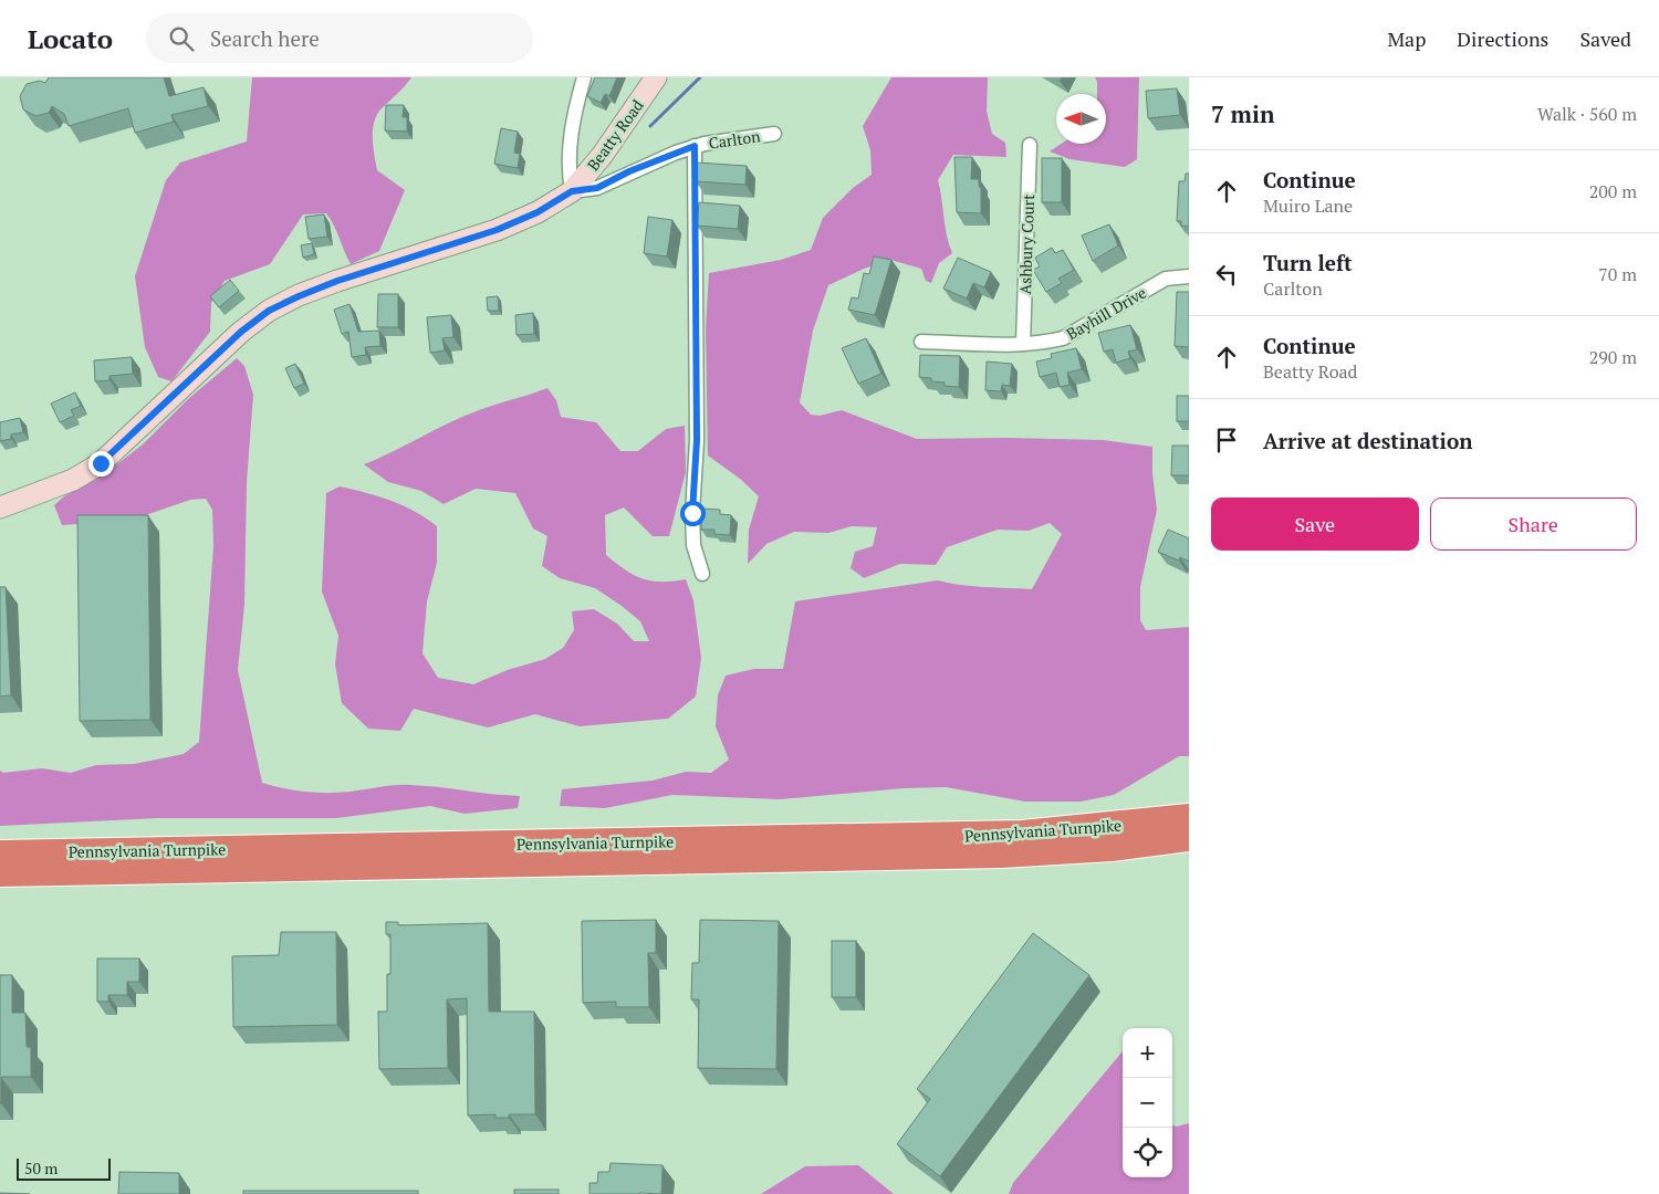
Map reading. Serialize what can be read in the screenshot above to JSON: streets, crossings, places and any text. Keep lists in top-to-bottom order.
{
  "streets": {
    "highway": ["Pennsylvania Turnpike"],
    "street": [
      "Beatty Road",
      "Carlton",
      "Ashbury Court",
      "Bayhill Drive"
    ]
  },
  "crossings": [
    ["Beatty Road", "Carlton"],
    ["Ashbury Court", "Bayhill Drive"]
  ],
  "scale_bar": "50 m",
  "north": "left",
  "page": {
    "header": "Locato",
    "search": "Search here",
    "nav": ["Map", "Directions", "Saved"],
    "heading": ["7 min", "Walk · 560 m"],
    "list": [
      ["Continue", "Muiro Lane", "200 m"],
      ["Turn left", "Carlton", "70 m"],
      ["Continue", "Beatty Road", "290 m"],
      "Arrive at destination"
    ],
    "buttons": ["Save", "Share"],
    "map_buttons": ["+", "−"],
    "scale": "50 m"
  }
}
